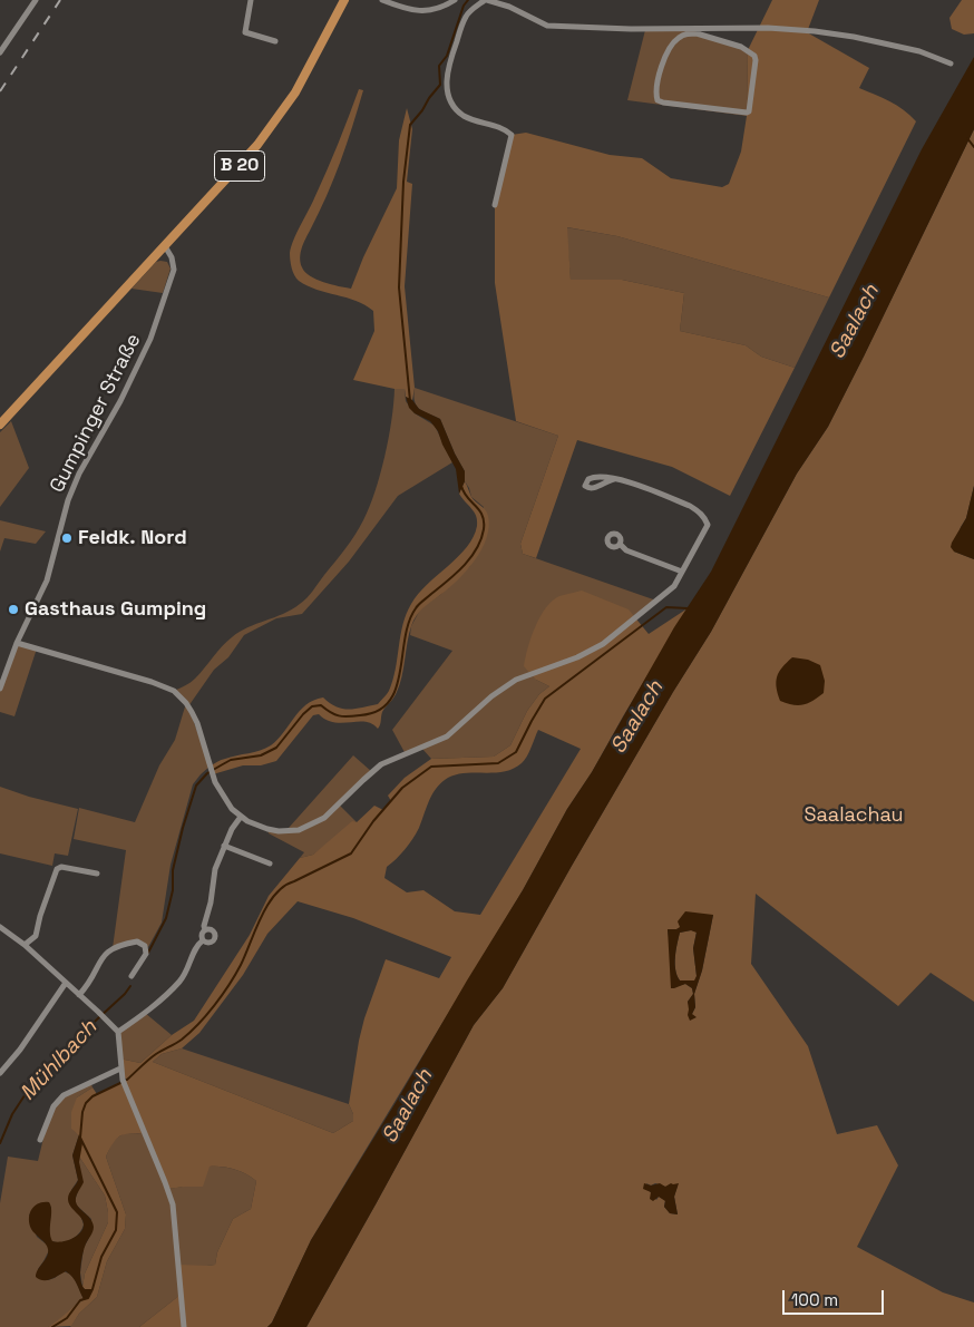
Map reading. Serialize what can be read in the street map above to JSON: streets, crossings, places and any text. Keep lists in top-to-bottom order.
{
  "streets": {
    "main road": ["B 20"],
    "street": ["Gumpinger Straße"]
  },
  "crossings": [
    ["B 20", "Gumpinger Straße"]
  ],
  "water": ["Saalach", "Mühlbach"],
  "parks": ["Saalachau"],
  "places": ["Feldk. Nord", "Gasthaus Gumping"],
  "scale_bar": "100 m"
}
